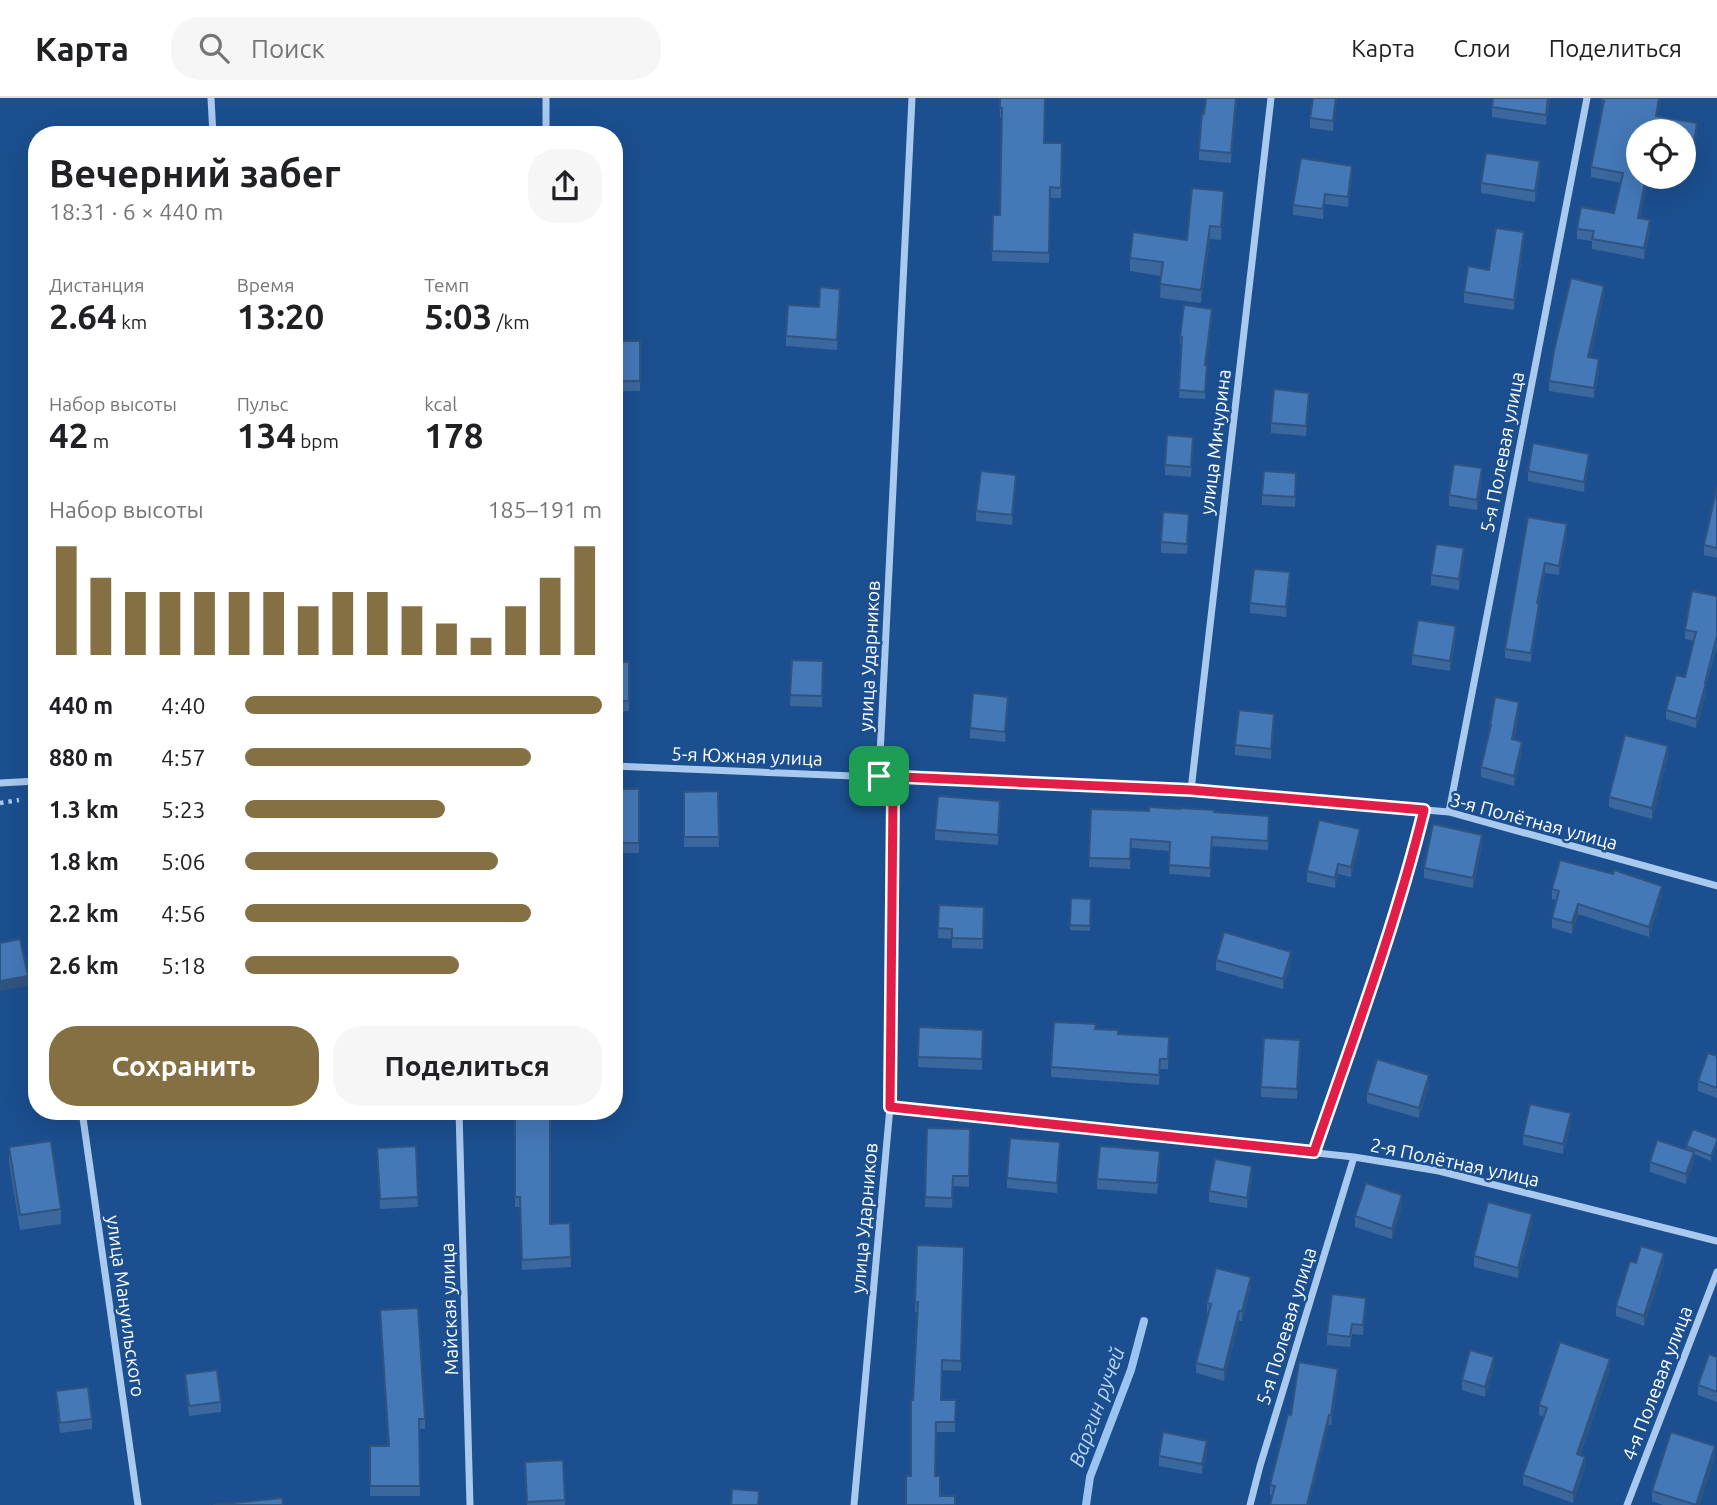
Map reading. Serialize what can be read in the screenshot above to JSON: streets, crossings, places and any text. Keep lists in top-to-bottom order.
{
  "streets": {
    "street": [
      "улица Мичурина",
      "5-я Полевая улица",
      "улица Ударников",
      "5-я Южная улица",
      "3-я Полётная улица",
      "2-я Полётная улица",
      "улица Мануильского",
      "Майская улица",
      "4-я Полевая улица"
    ]
  },
  "crossings": [
    ["улица Мичурина", "3-я Полётная улица"],
    ["5-я Полевая улица", "3-я Полётная улица"],
    ["5-я Полевая улица", "2-я Полётная улица"],
    ["улица Ударников", "5-я Южная улица"],
    ["улица Ударников", "3-я Полётная улица"],
    ["улица Ударников", "2-я Полётная улица"],
    ["5-я Южная улица", "3-я Полётная улица"]
  ],
  "water": ["Варгин ручей"],
  "page": {
    "header": "Карта",
    "search": "Поиск",
    "nav": ["Карта", "Слои", "Поделиться"],
    "heading": ["Вечерний забег", "18:31 · 6 × 440 m"],
    "stats": [
      ["Дистанция", "2.64 km"],
      ["Время", "13:20"],
      ["Темп", "5:03 /km"],
      ["Набор высоты", "42 m"],
      ["Пульс", "134 bpm"],
      ["kcal", "178"]
    ],
    "chart": ["Набор высоты", "185–191 m"],
    "list": [
      {
        "name": "440 m",
        "note": "4:40"
      },
      {
        "name": "880 m",
        "note": "4:57"
      },
      {
        "name": "1.3 km",
        "note": "5:23"
      },
      {
        "name": "1.8 km",
        "note": "5:06"
      },
      {
        "name": "2.2 km",
        "note": "4:56"
      },
      {
        "name": "2.6 km",
        "note": "5:18"
      }
    ],
    "buttons": ["Сохранить", "Поделиться"]
  }
}
